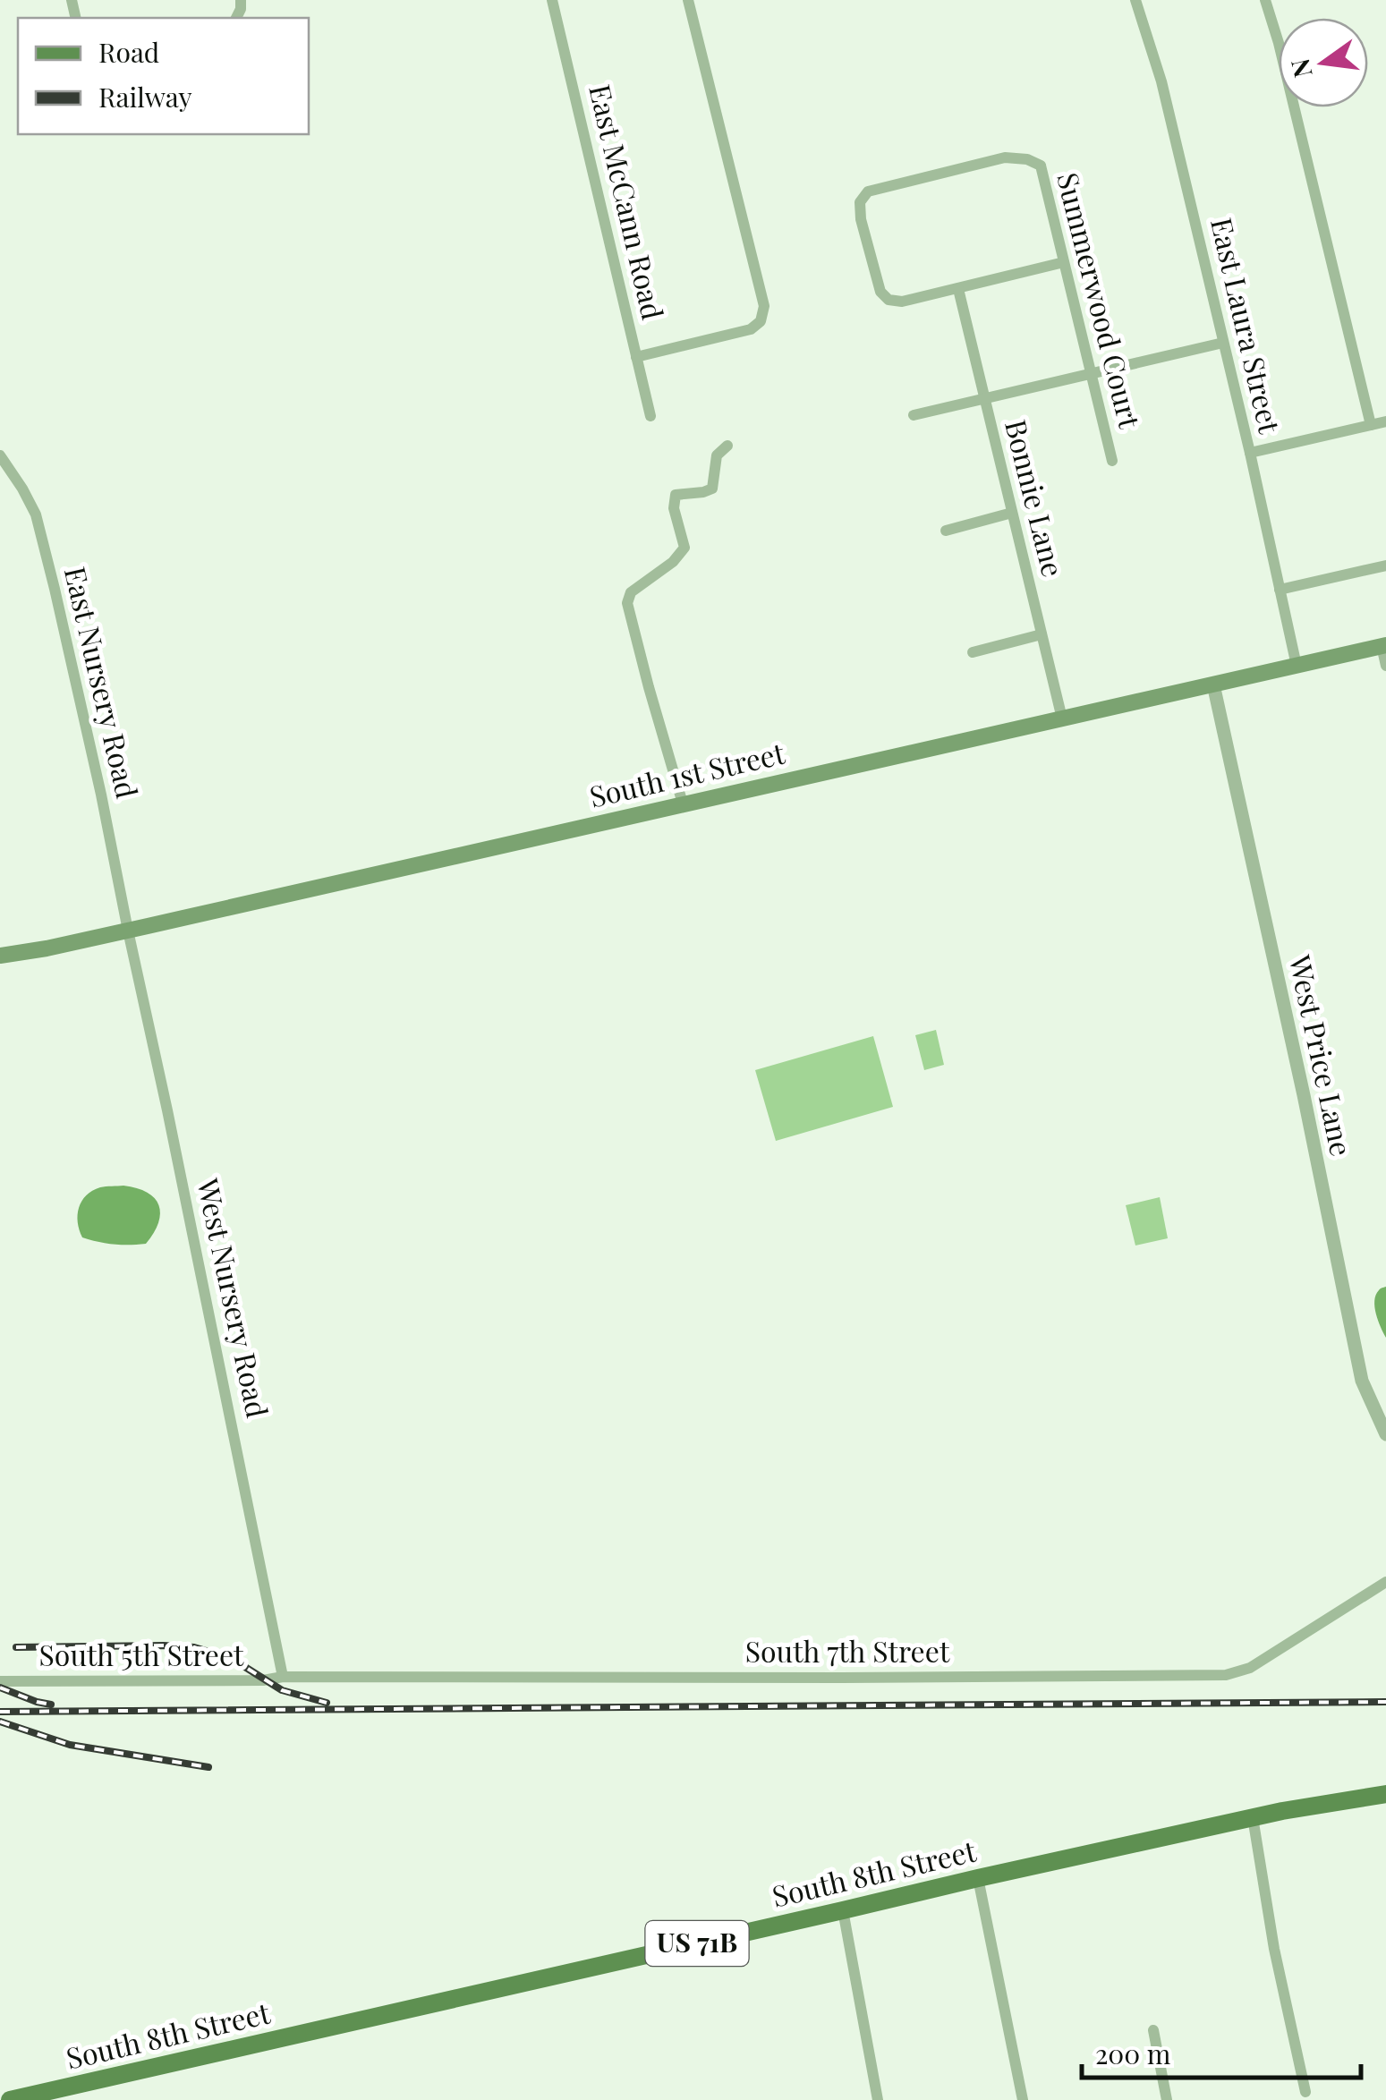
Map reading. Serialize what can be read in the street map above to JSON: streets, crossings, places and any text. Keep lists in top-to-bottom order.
{
  "streets": {
    "main road": ["South 1st Street", "South 8th Street", "US 71B"],
    "street": [
      "East McCann Road",
      "Summerwood Court",
      "East Laura Street",
      "Bonnie Lane",
      "East Nursery Road",
      "West Price Lane",
      "West Nursery Road",
      "South 7th Street",
      "South 5th Street"
    ]
  },
  "crossings": [
    ["Summerwood Court", "Bonnie Lane"],
    ["East Laura Street", "South 1st Street"],
    ["Bonnie Lane", "South 1st Street"],
    ["East Nursery Road", "South 1st Street"],
    ["East Nursery Road", "West Nursery Road"],
    ["South 1st Street", "West Price Lane"],
    ["South 1st Street", "West Nursery Road"],
    ["West Nursery Road", "South 7th Street"],
    ["West Nursery Road", "South 5th Street"],
    ["South 7th Street", "South 5th Street"]
  ],
  "legend": ["Road", "Railway"],
  "scale_bar": "200 m",
  "north": "left"
}
